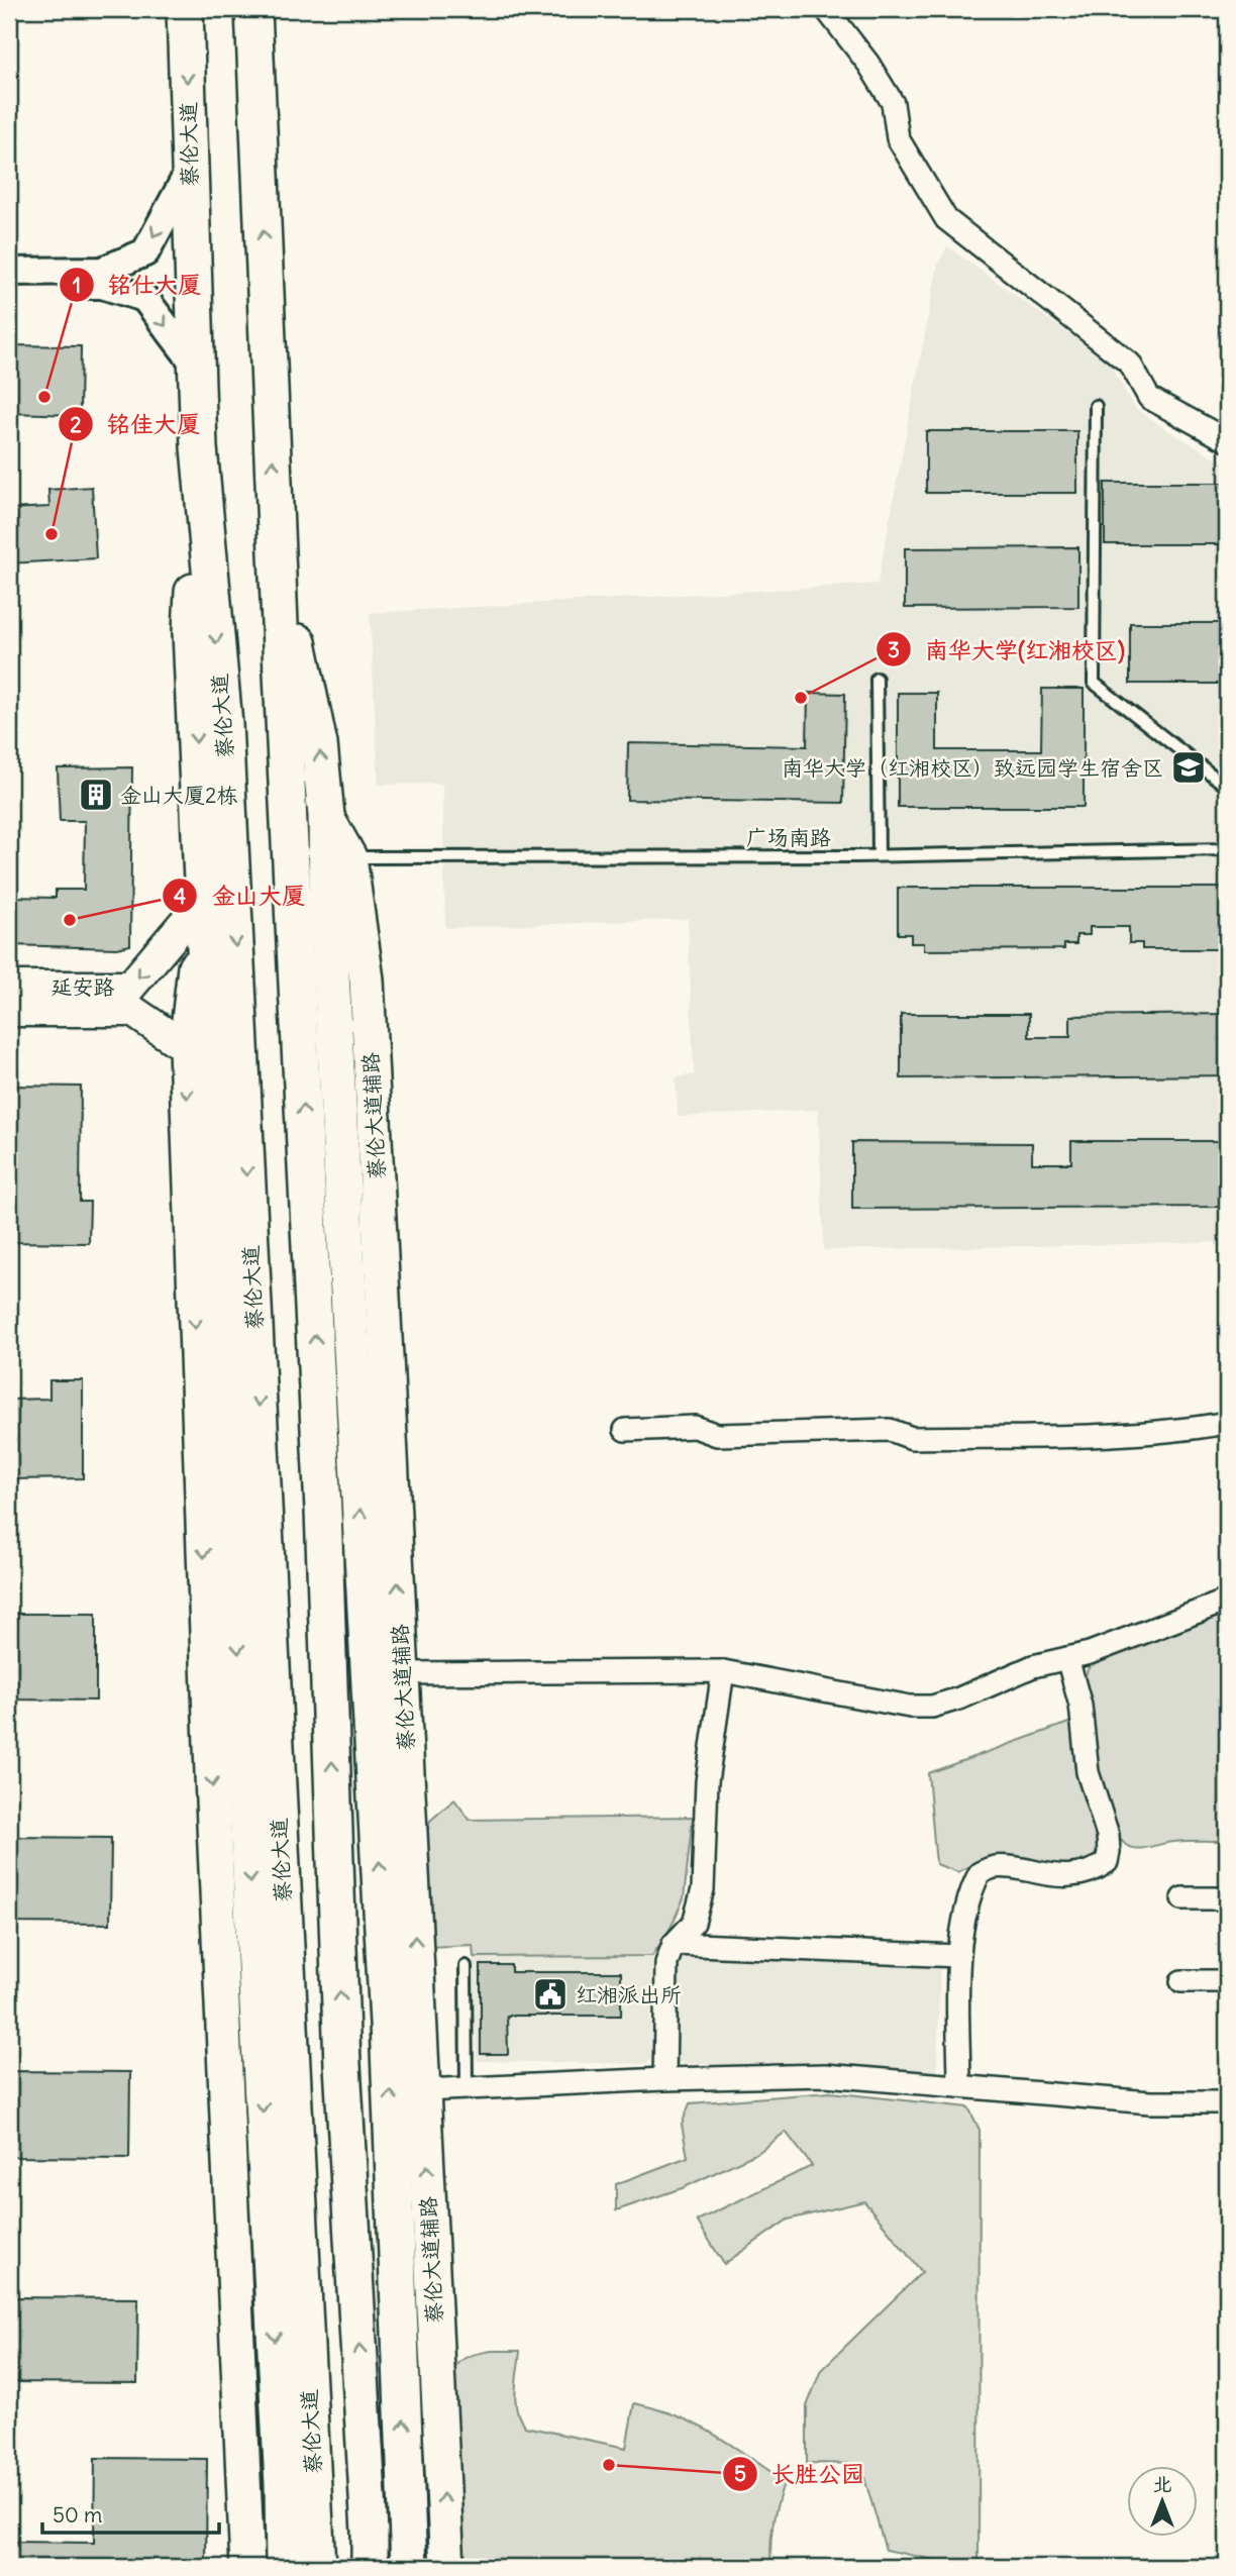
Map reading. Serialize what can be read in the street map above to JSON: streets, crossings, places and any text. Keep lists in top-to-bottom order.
{
  "streets": {
    "highway": ["蔡伦大道"],
    "main road": ["延安路", "蔡伦大道辅路"],
    "lane": ["广场南路"]
  },
  "crossings": [
    ["广场南路", "蔡伦大道辅路"]
  ],
  "one_way": ["延安路"],
  "places": {
    "other": [
      "铭仕大厦",
      "铭佳大厦",
      "南华大学(红湘校区)",
      "金山大厦",
      "长胜公园"
    ],
    "school or university": ["南华大学（红湘校区）致远园学生宿舍区"],
    "building": ["金山大厦2栋"],
    "public building": ["红湘派出所"]
  },
  "scale_bar": "50 m",
  "north": "top"
}
